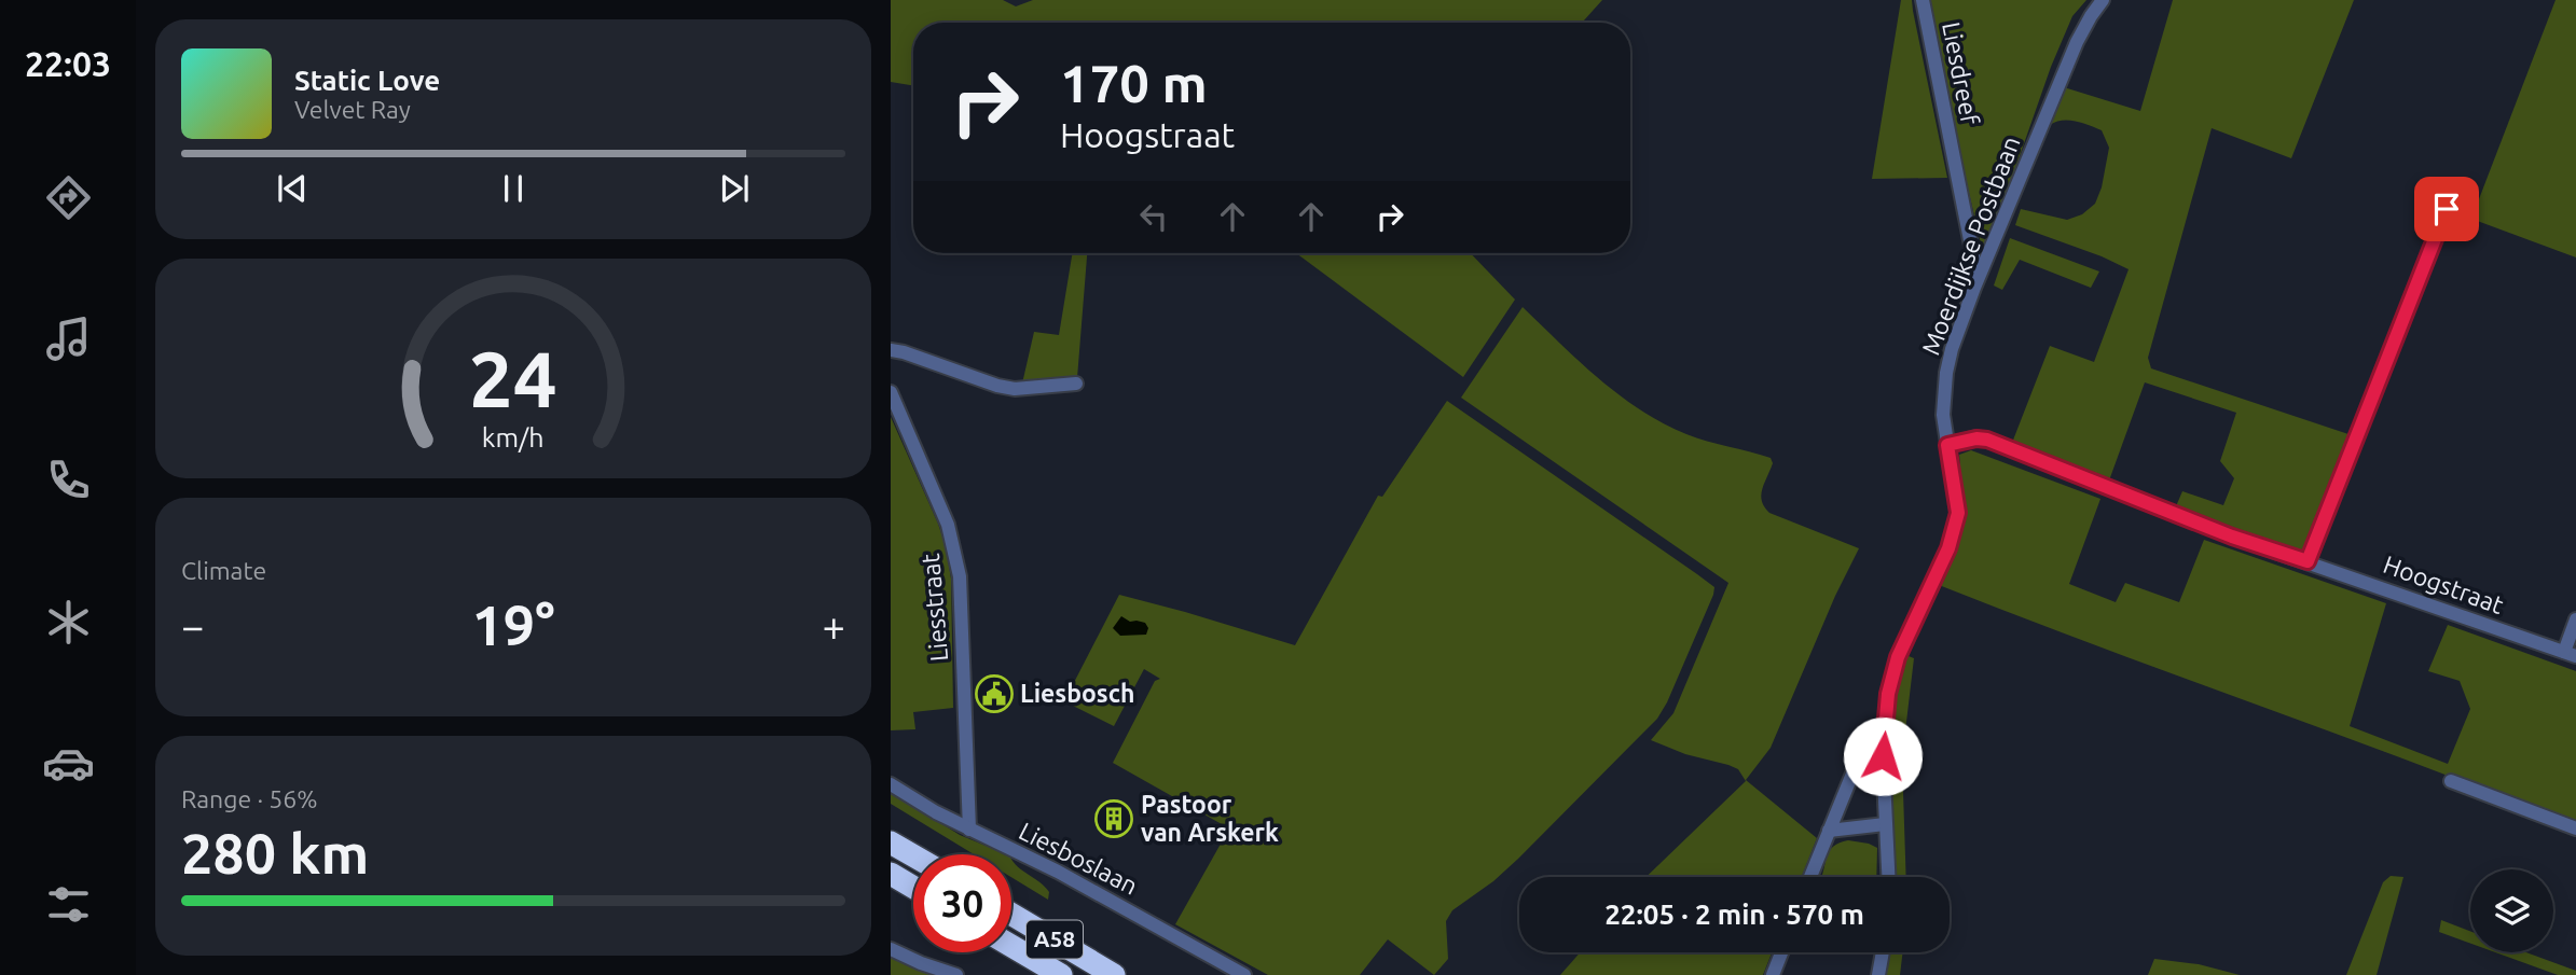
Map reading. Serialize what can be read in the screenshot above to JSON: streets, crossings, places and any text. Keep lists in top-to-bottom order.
{
  "streets": {
    "highway": ["A58"],
    "street": [
      "Liesdreef",
      "Moerdijkse Postbaan",
      "Hoogstraat",
      "Liesstraat",
      "Liesboslaan"
    ]
  },
  "crossings": [
    ["Liesdreef", "Moerdijkse Postbaan"],
    ["Moerdijkse Postbaan", "Hoogstraat"],
    ["Liesstraat", "Liesboslaan"]
  ],
  "places": {
    "public building": ["Liesbosch"],
    "building": ["Pastoor van Arskerk"]
  },
  "page": {
    "tabs": "22:03",
    "turn": ["170 m", "Hoogstraat"],
    "song": ["Static Love", "Velvet Ray"],
    "tile": [
      "Climate",
      ["Range · 56%", "280 km"]
    ],
    "heat": ["−", "19°", "+"],
    "limit": "30",
    "trip": "22:05 · 2 min · 570 m",
    "gauge": ["24", "km/h"]
  }
}
